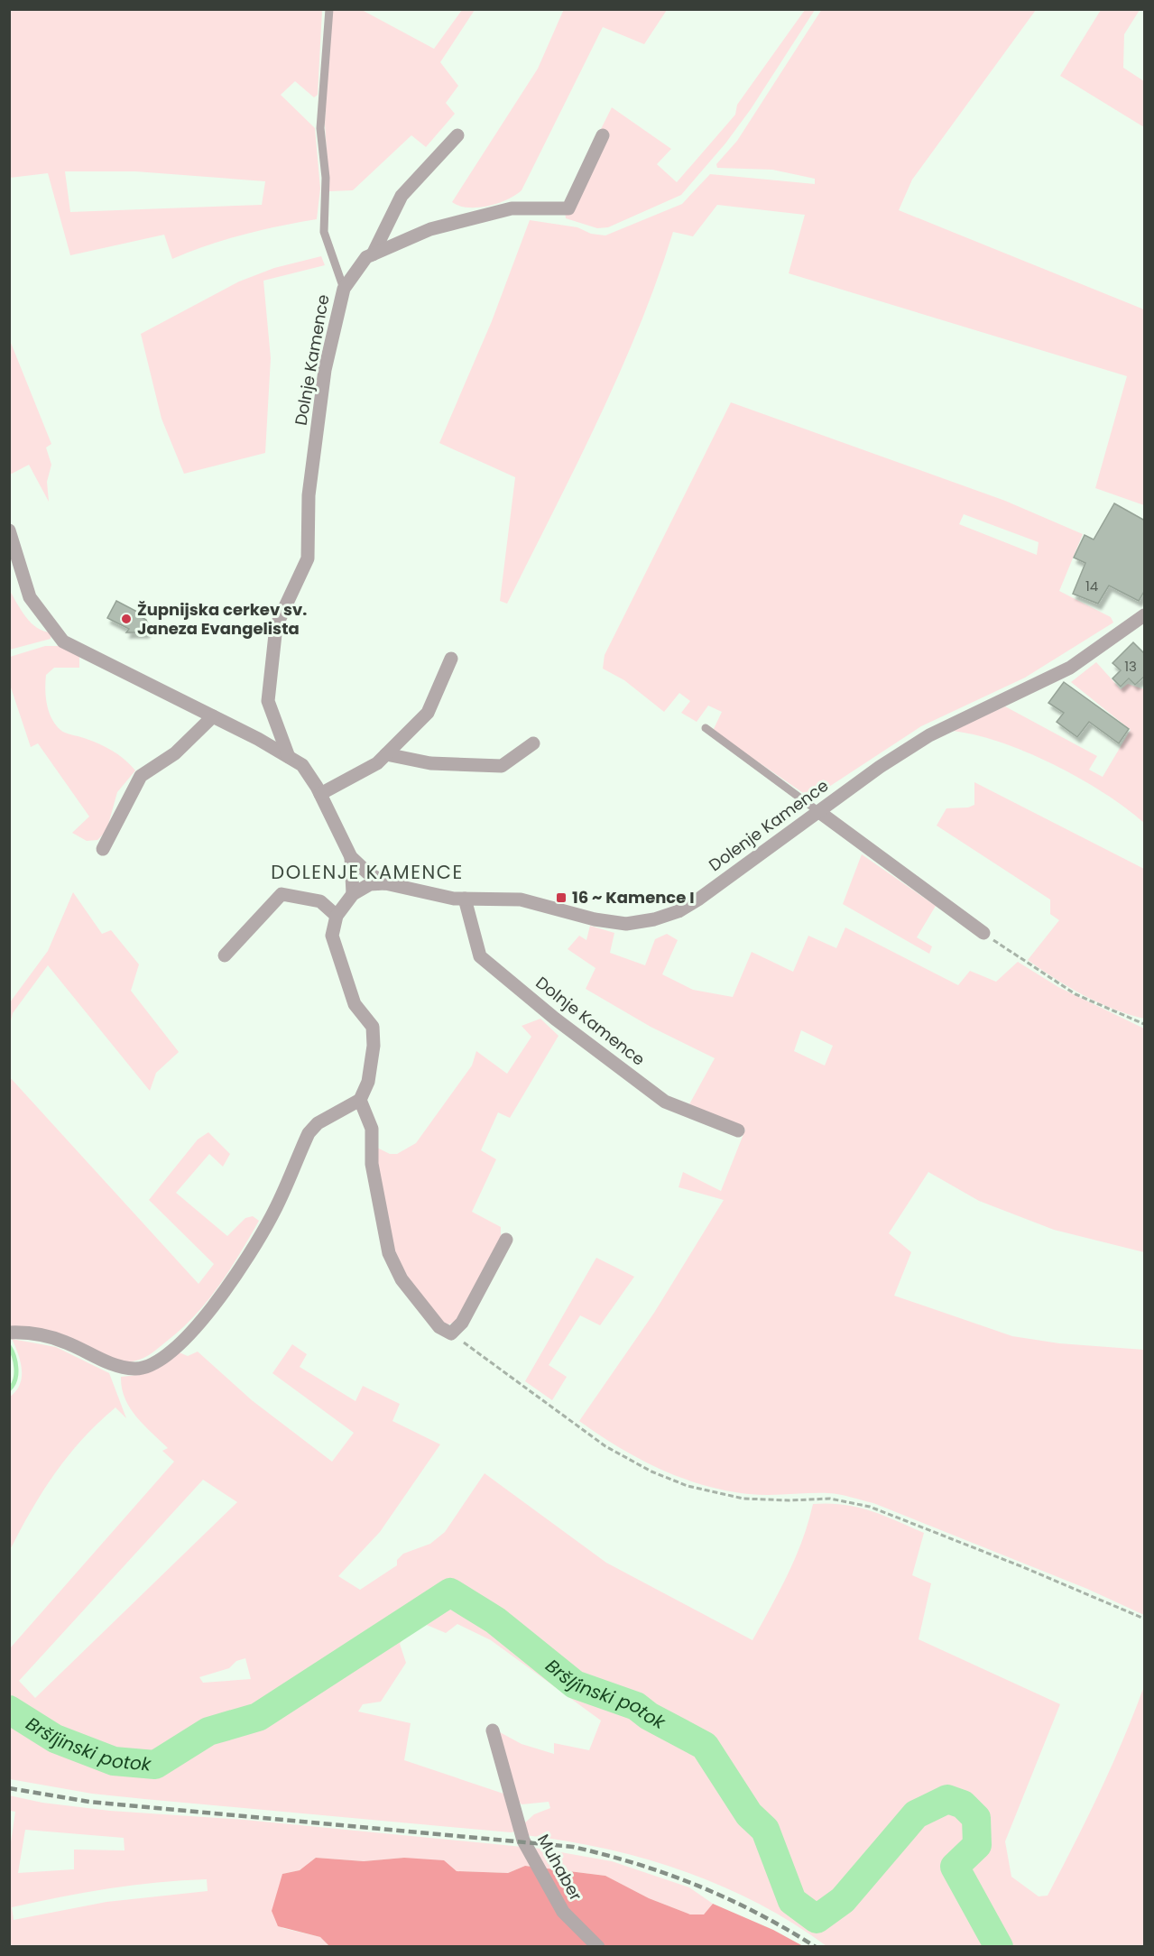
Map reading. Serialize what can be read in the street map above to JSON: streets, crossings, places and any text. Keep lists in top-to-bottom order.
{
  "streets": {
    "street": ["Dolnje Kamence", "Dolenje Kamence", "Muhaber"]
  },
  "crossings": [
    ["Dolnje Kamence", "Dolenje Kamence"]
  ],
  "districts": ["DOLENJE KAMENCE"],
  "water": ["Bršljinski potok"],
  "places": {
    "other": ["Župnijska cerkev sv. Janeza Evangelista"],
    "transit": ["16 ~ Kamence I"]
  },
  "house_numbers": ["14", "13"]
}
